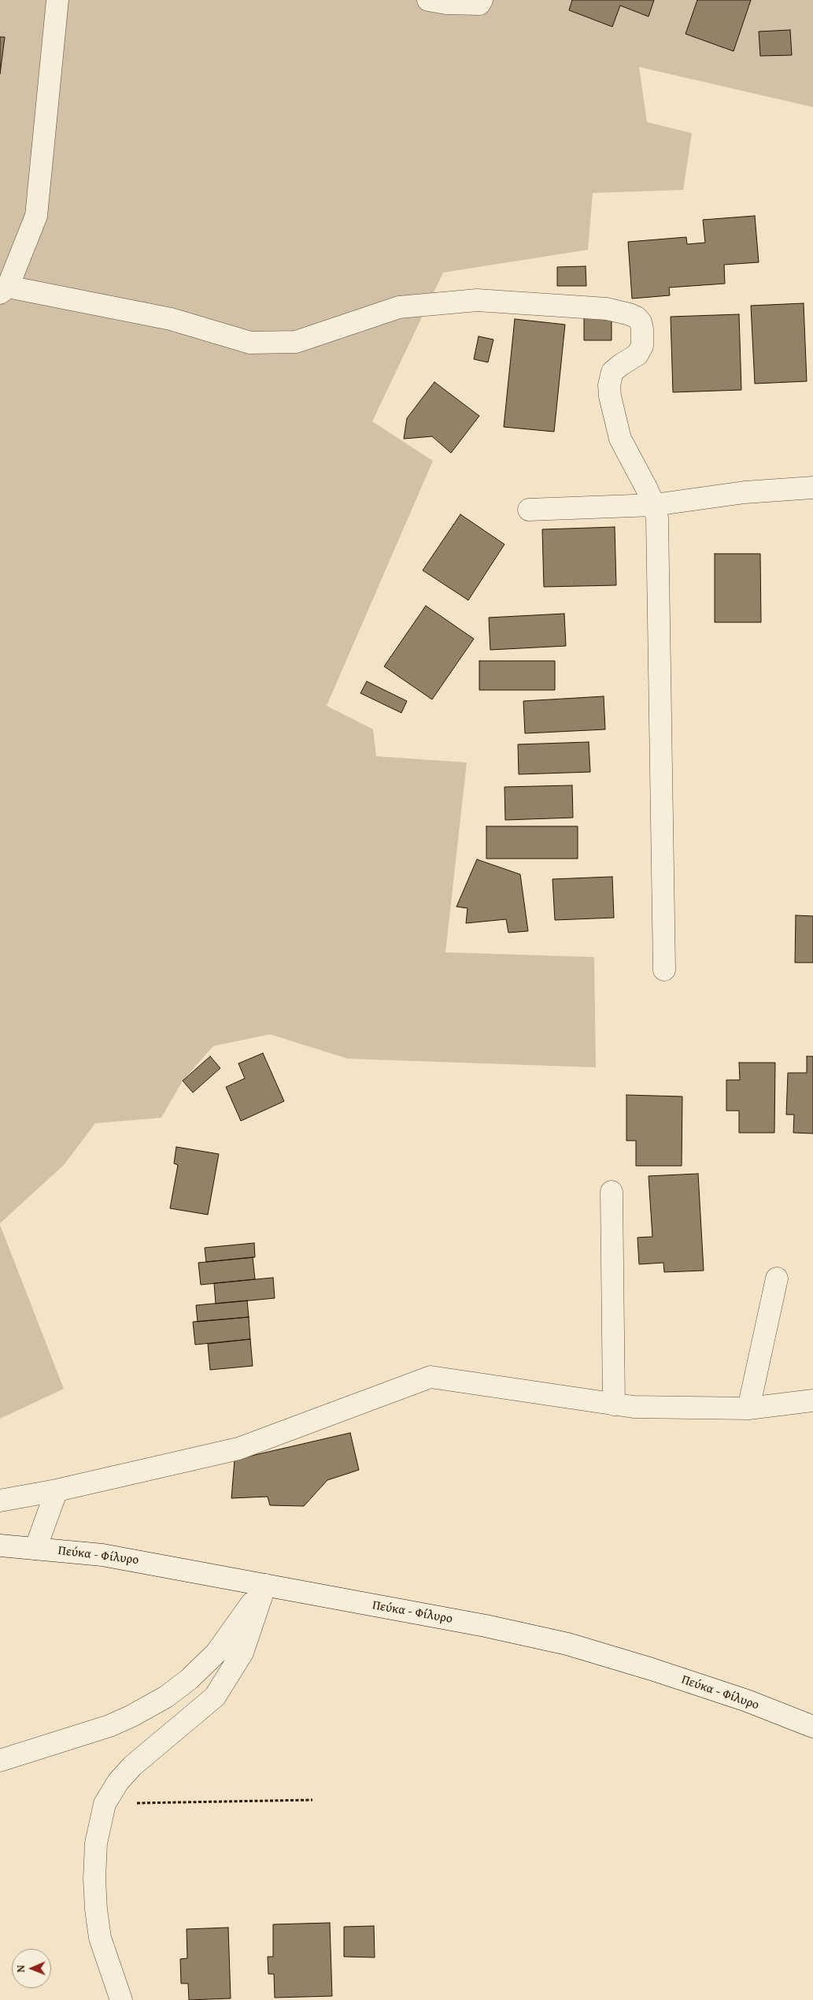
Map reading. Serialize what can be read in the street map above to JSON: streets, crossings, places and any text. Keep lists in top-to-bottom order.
{
  "streets": {
    "street": ["Πεύκα - Φίλυρο"]
  },
  "north": "left"
}
